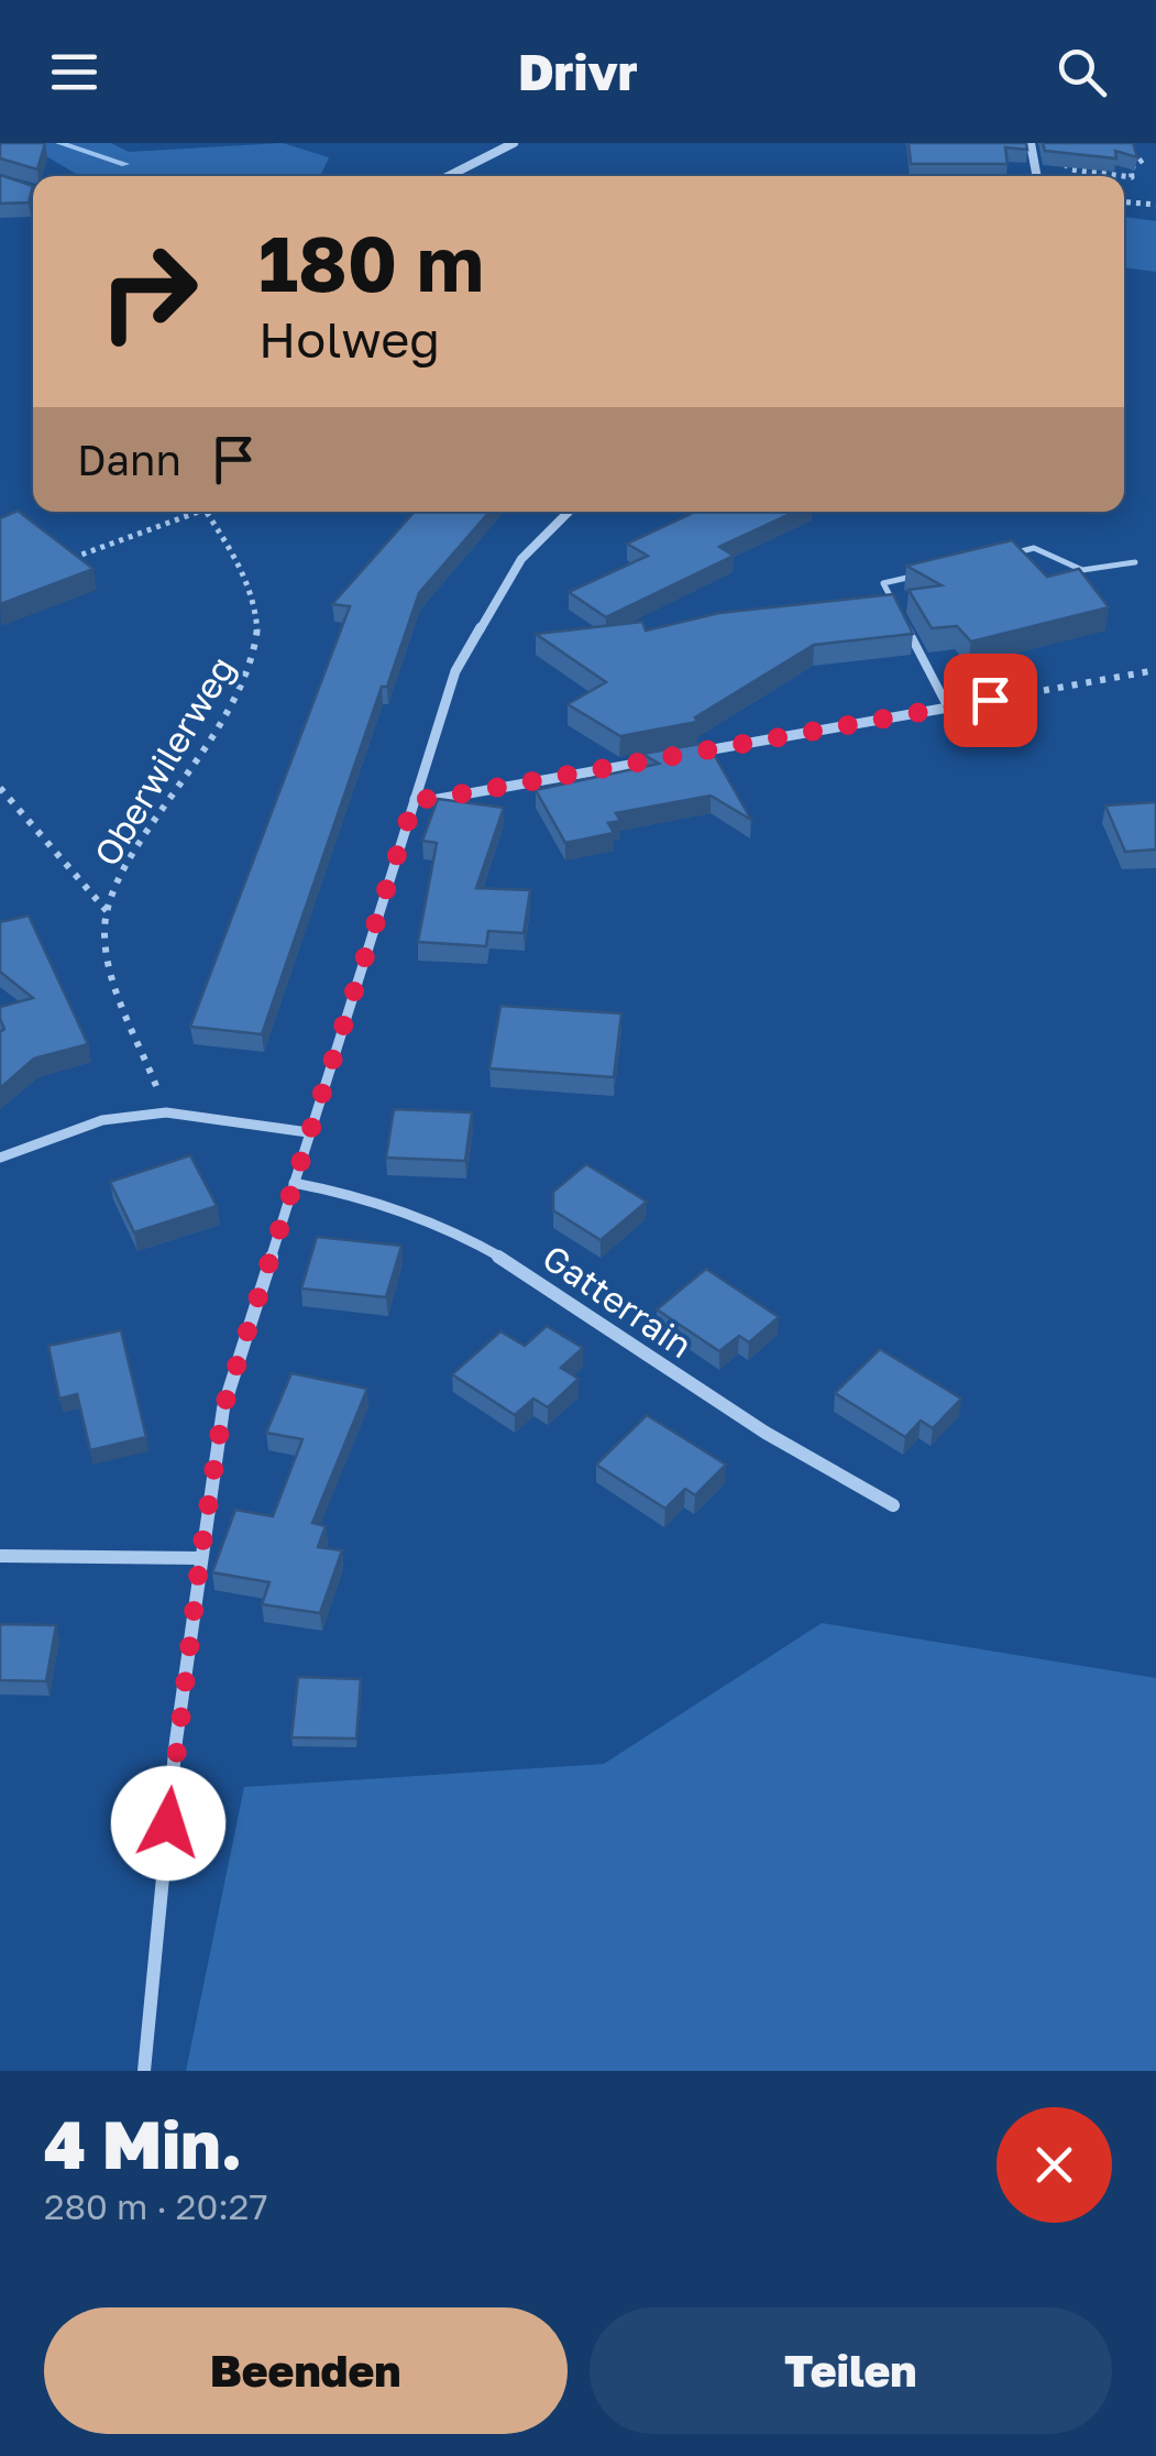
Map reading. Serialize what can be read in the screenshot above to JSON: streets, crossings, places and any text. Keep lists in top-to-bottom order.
{
  "streets": {
    "street": ["Gatterrain"],
    "path": ["Oberwilerweg"]
  },
  "page": {
    "header": "Drivr",
    "turn": ["180 m", "Holweg"],
    "then": "Dann",
    "heading": ["4 Min.", "280 m · 20:27"],
    "buttons": ["Beenden", "Teilen"]
  }
}
